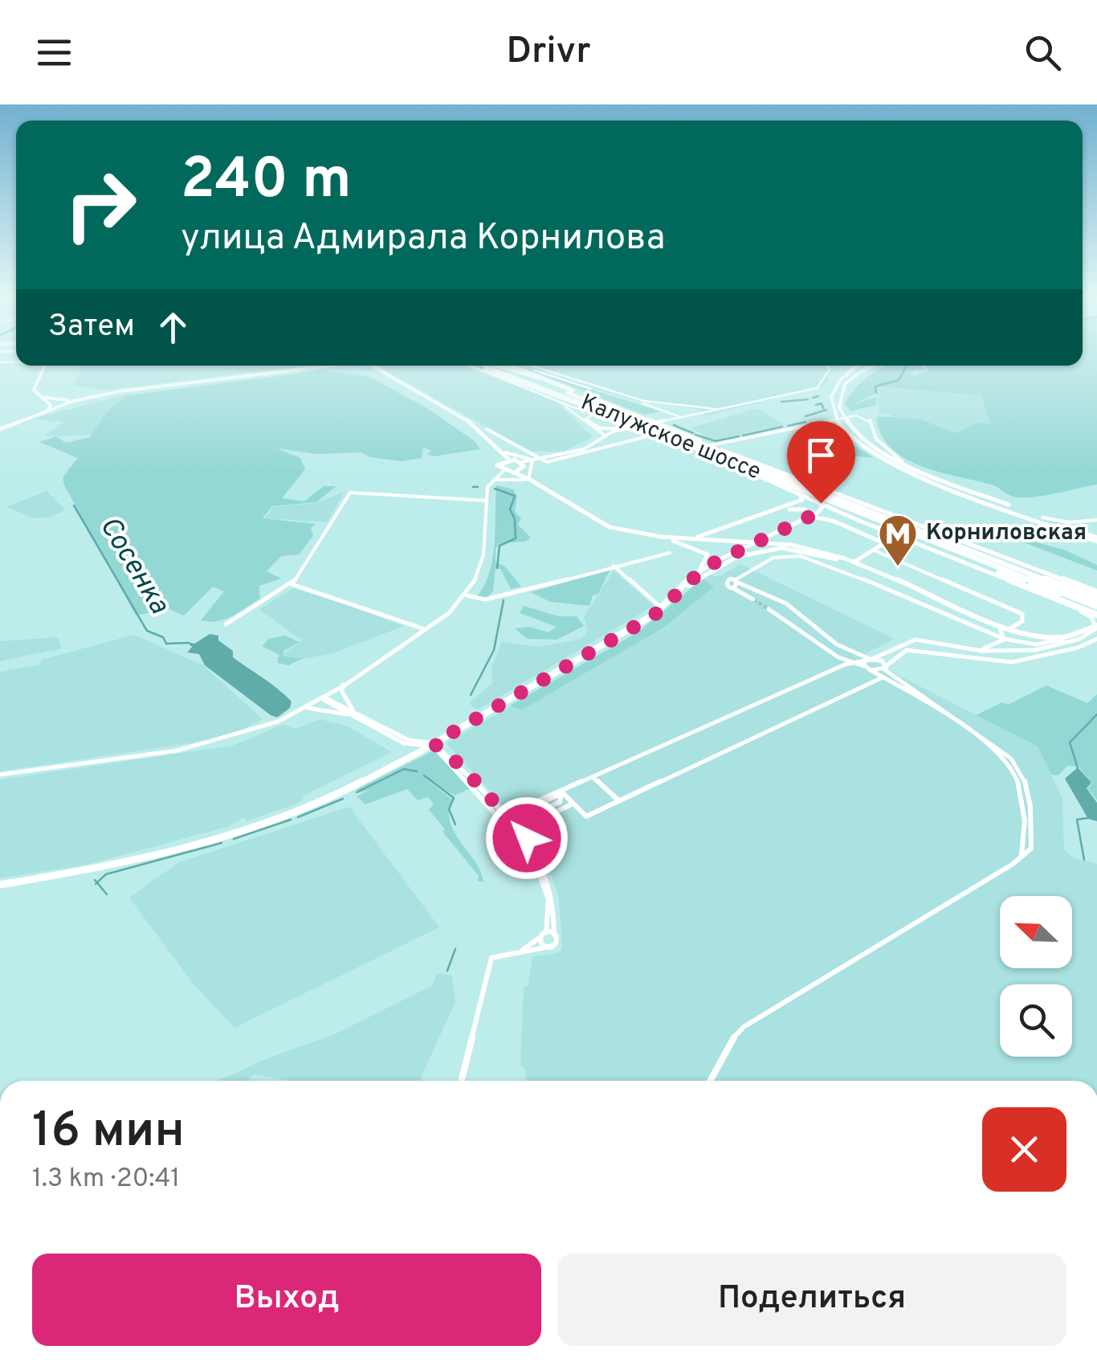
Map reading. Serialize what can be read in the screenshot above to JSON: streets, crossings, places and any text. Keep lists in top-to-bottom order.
{
  "streets": {
    "highway": ["Калужское шоссе"]
  },
  "water": ["Сосенка"],
  "places": {
    "metro station": ["Корниловская"]
  },
  "north": "top left",
  "page": {
    "header": "Drivr",
    "turn": ["240 m", "улица Адмирала Корнилова"],
    "then": "Затем",
    "heading": ["16 мин", "1.3 km · 20:41"],
    "buttons": ["Выход", "Поделиться"]
  }
}
